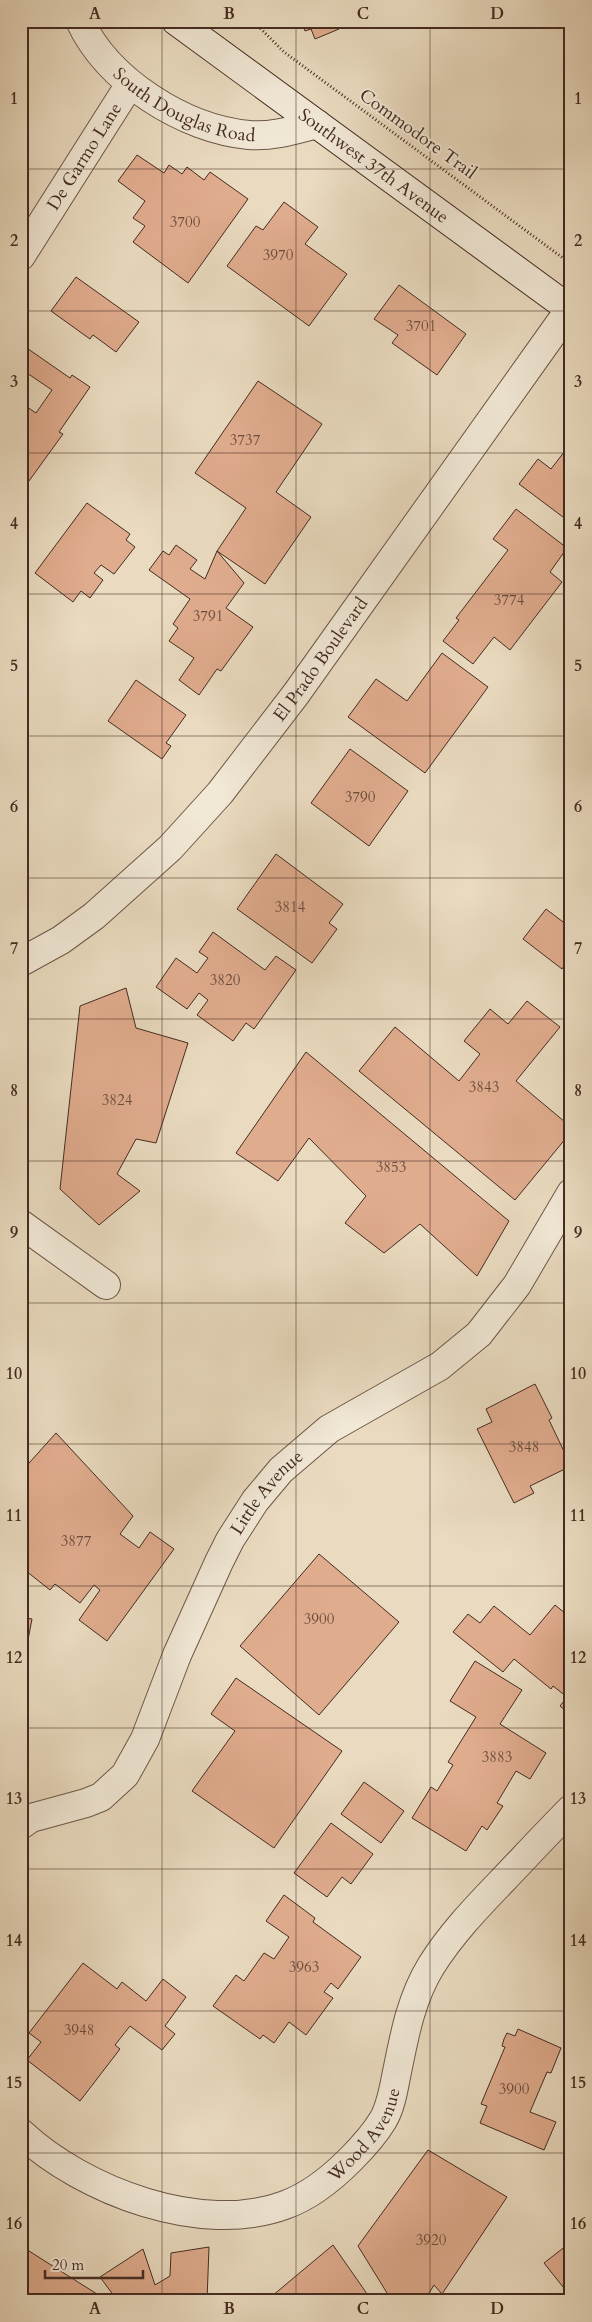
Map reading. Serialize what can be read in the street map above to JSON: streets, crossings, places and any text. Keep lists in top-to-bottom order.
{
  "streets": {
    "street": [
      "South Douglas Road",
      "De Garmo Lane",
      "Southwest 37th Avenue",
      "El Prado Boulevard",
      "Little Avenue",
      "Wood Avenue"
    ],
    "path": ["Commodore Trail"]
  },
  "crossings": [
    ["South Douglas Road", "De Garmo Lane"],
    ["South Douglas Road", "Southwest 37th Avenue"],
    ["Southwest 37th Avenue", "El Prado Boulevard"]
  ],
  "house_numbers": [
    "3700",
    "3970",
    "3701",
    "3737",
    "3774",
    "3791",
    "3790",
    "3814",
    "3820",
    "3843",
    "3824",
    "3853",
    "3848",
    "3877",
    "3900",
    "3883",
    "3963",
    "3948",
    "3900",
    "3920"
  ],
  "scale_bar": "20 m",
  "grid": {
    "columns": [
      "A",
      "B",
      "C",
      "D"
    ],
    "rows": [
      "1",
      "2",
      "3",
      "4",
      "5",
      "6",
      "7",
      "8",
      "9",
      "10",
      "11",
      "12",
      "13",
      "14",
      "15",
      "16"
    ]
  }
}
